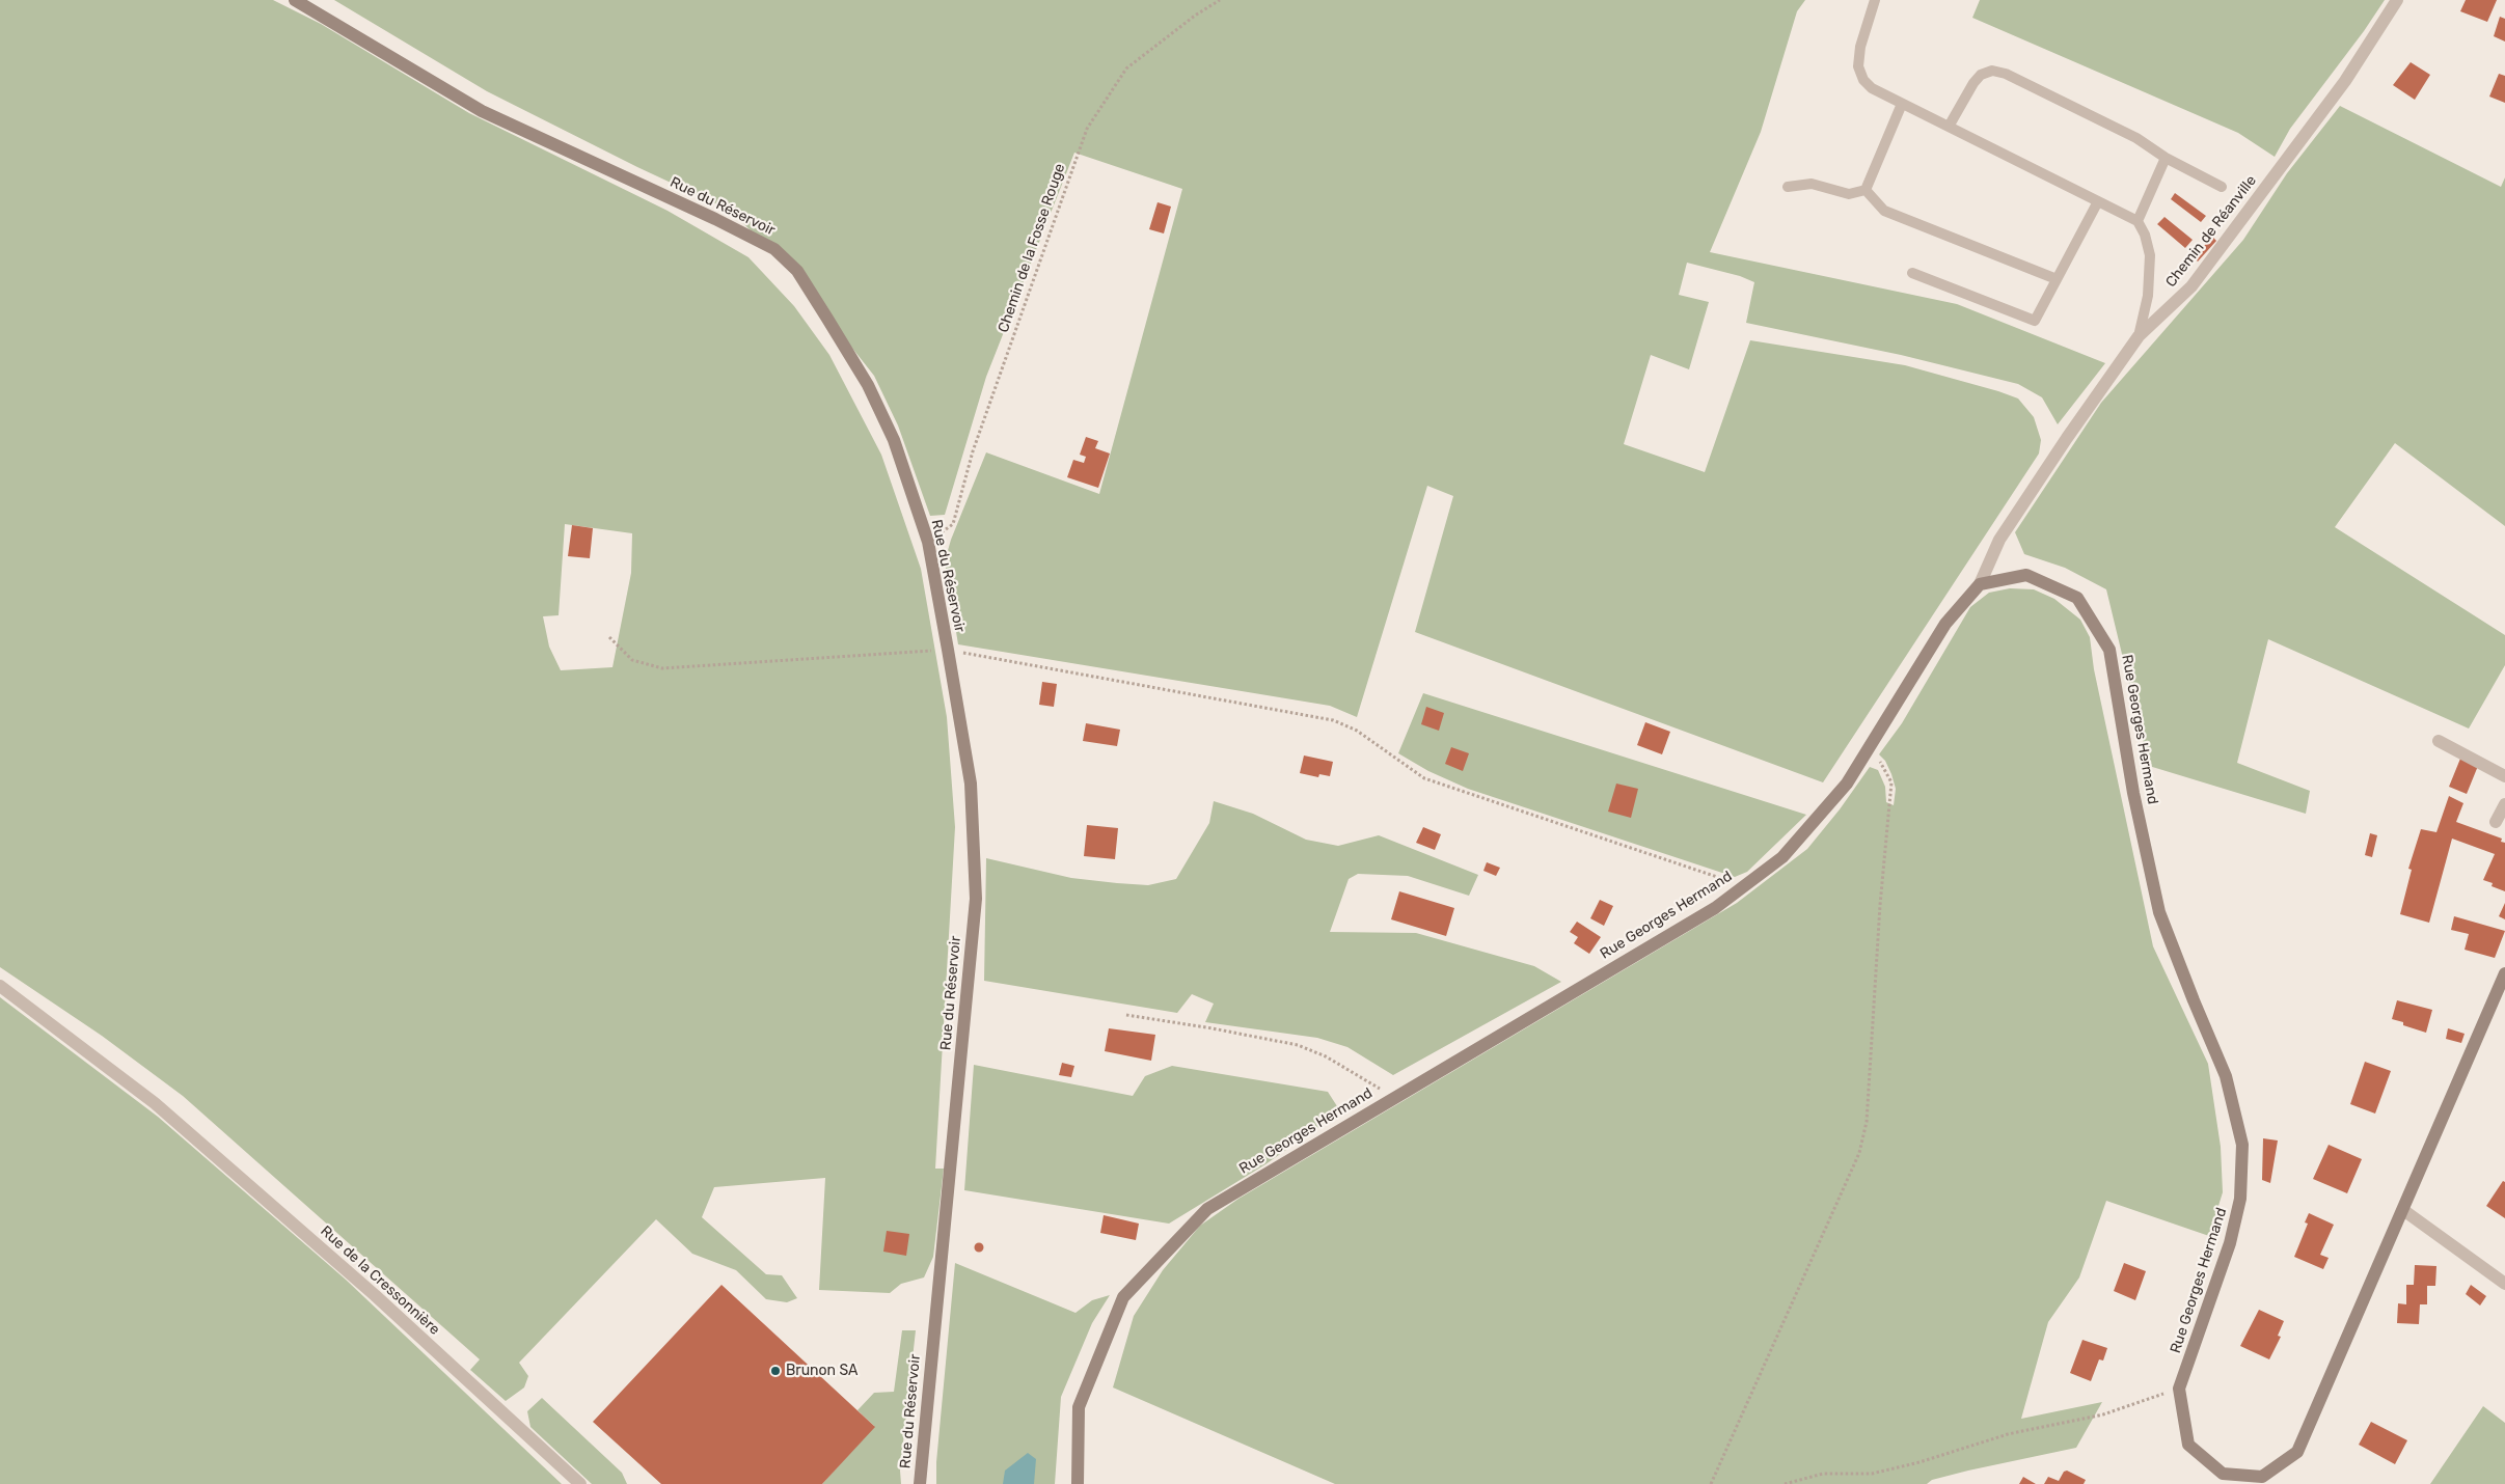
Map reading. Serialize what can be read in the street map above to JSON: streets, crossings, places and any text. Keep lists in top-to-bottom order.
{
  "streets": {
    "street": [
      "Rue du Réservoir",
      "Chemin de Réanville",
      "Rue Georges Hermand",
      "Rue de la Cressonnière"
    ],
    "path": ["Chemin de la Fosse Rouge"]
  },
  "crossings": [
    ["Rue du Réservoir", "Chemin de la Fosse Rouge"],
    ["Chemin de Réanville", "Rue Georges Hermand"]
  ],
  "places": ["Brunon SA"]
}
